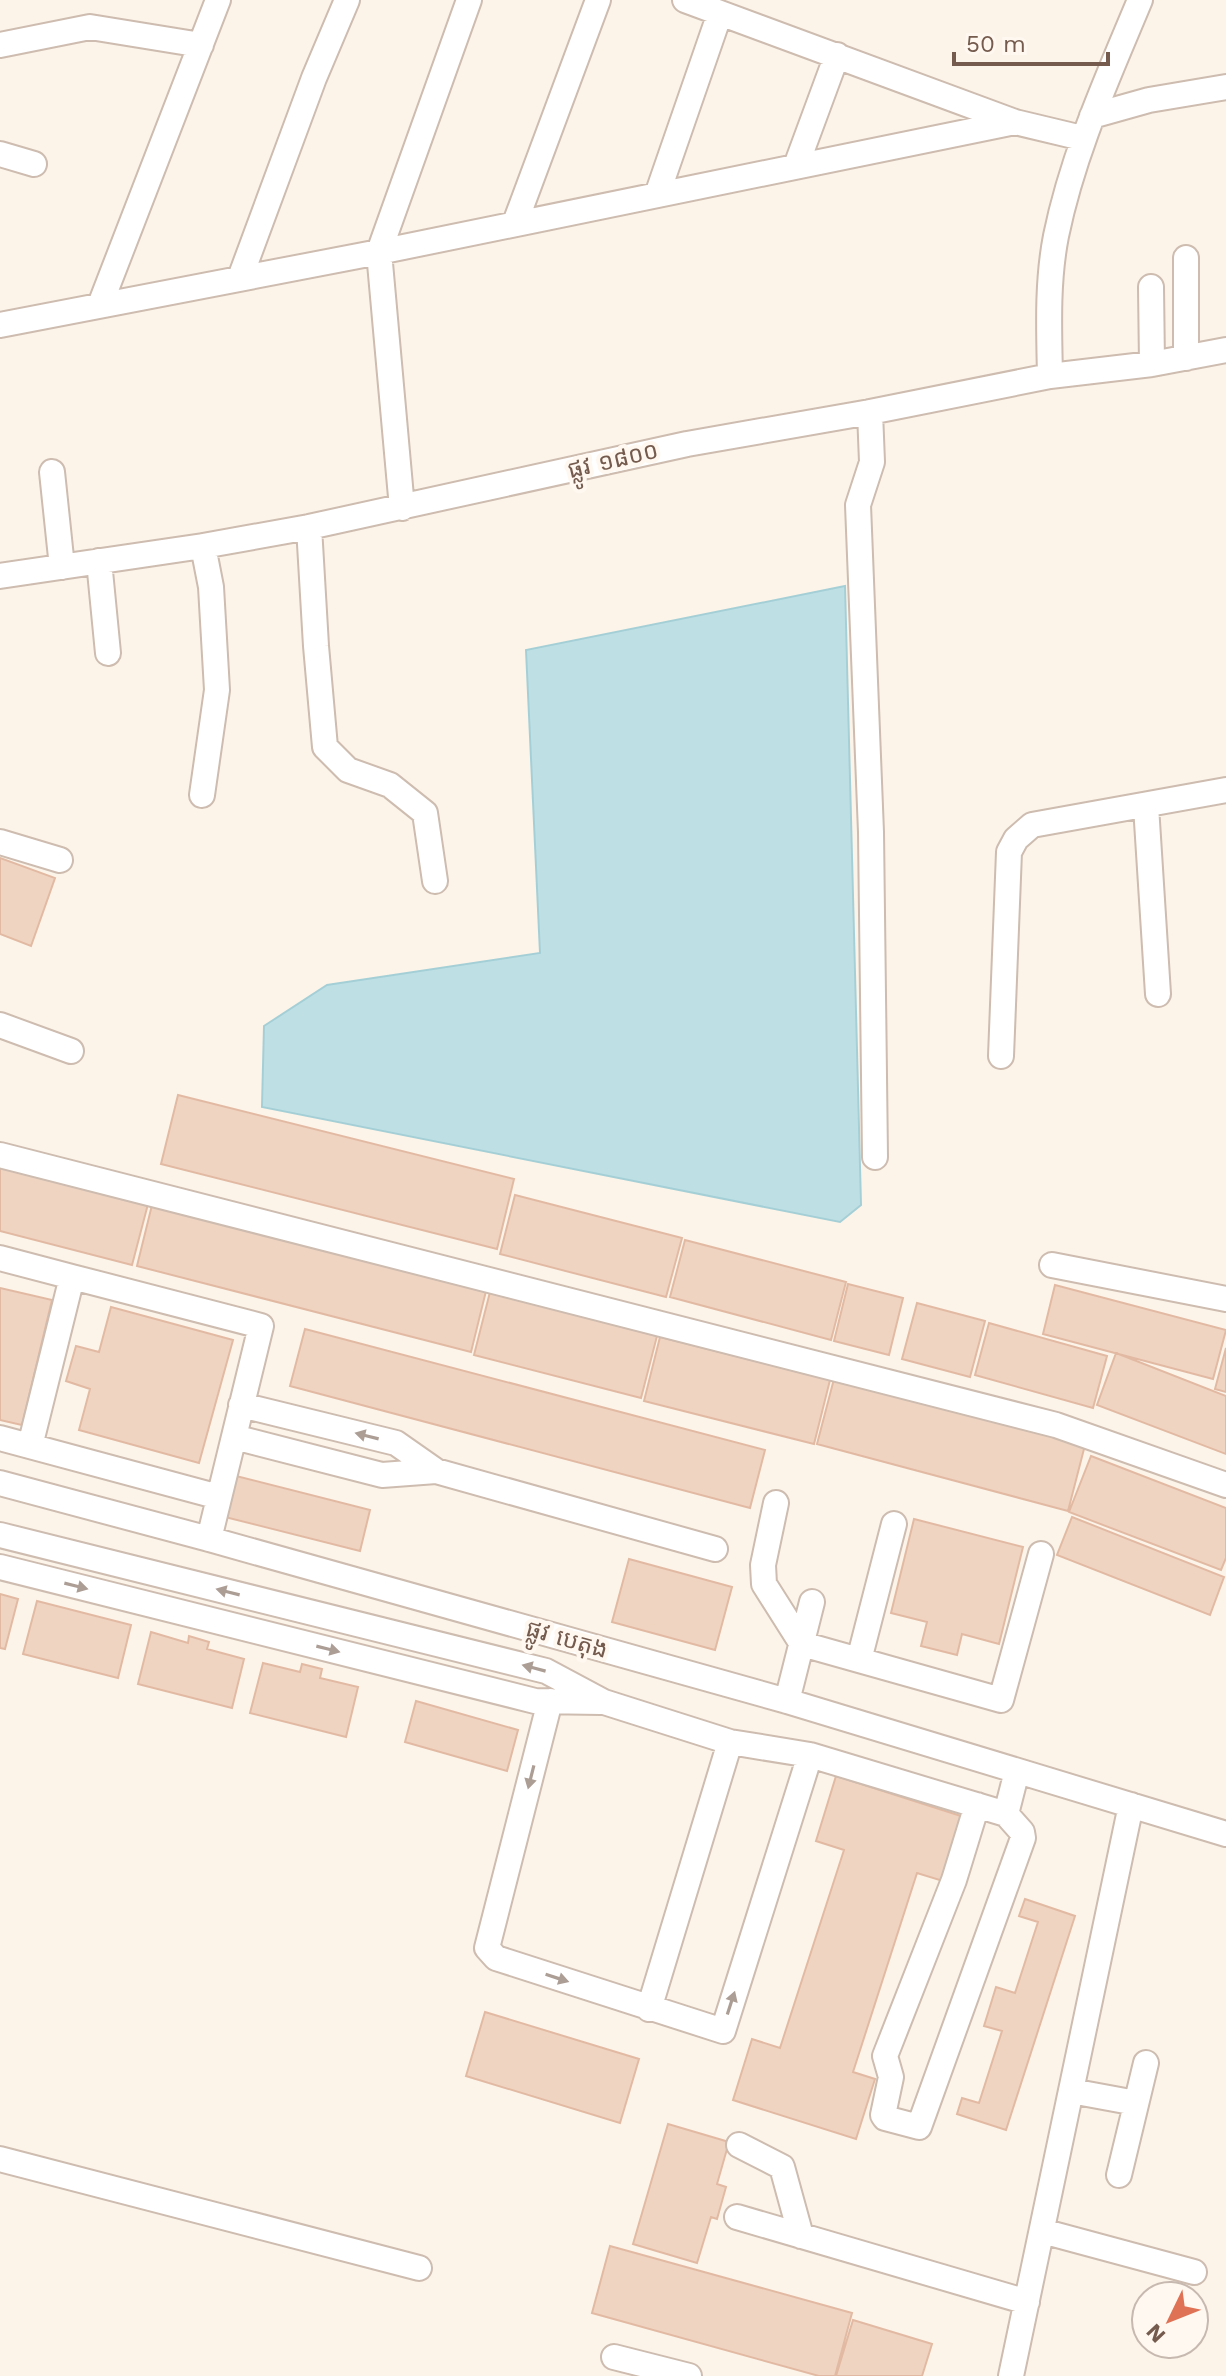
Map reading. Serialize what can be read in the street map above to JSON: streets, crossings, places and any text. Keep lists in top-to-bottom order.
{
  "streets": {
    "street": ["ផ្លូវ ១៨០០", "ផ្លូវ បេតុង"]
  },
  "scale_bar": "50 m",
  "north": "bottom left"
}
